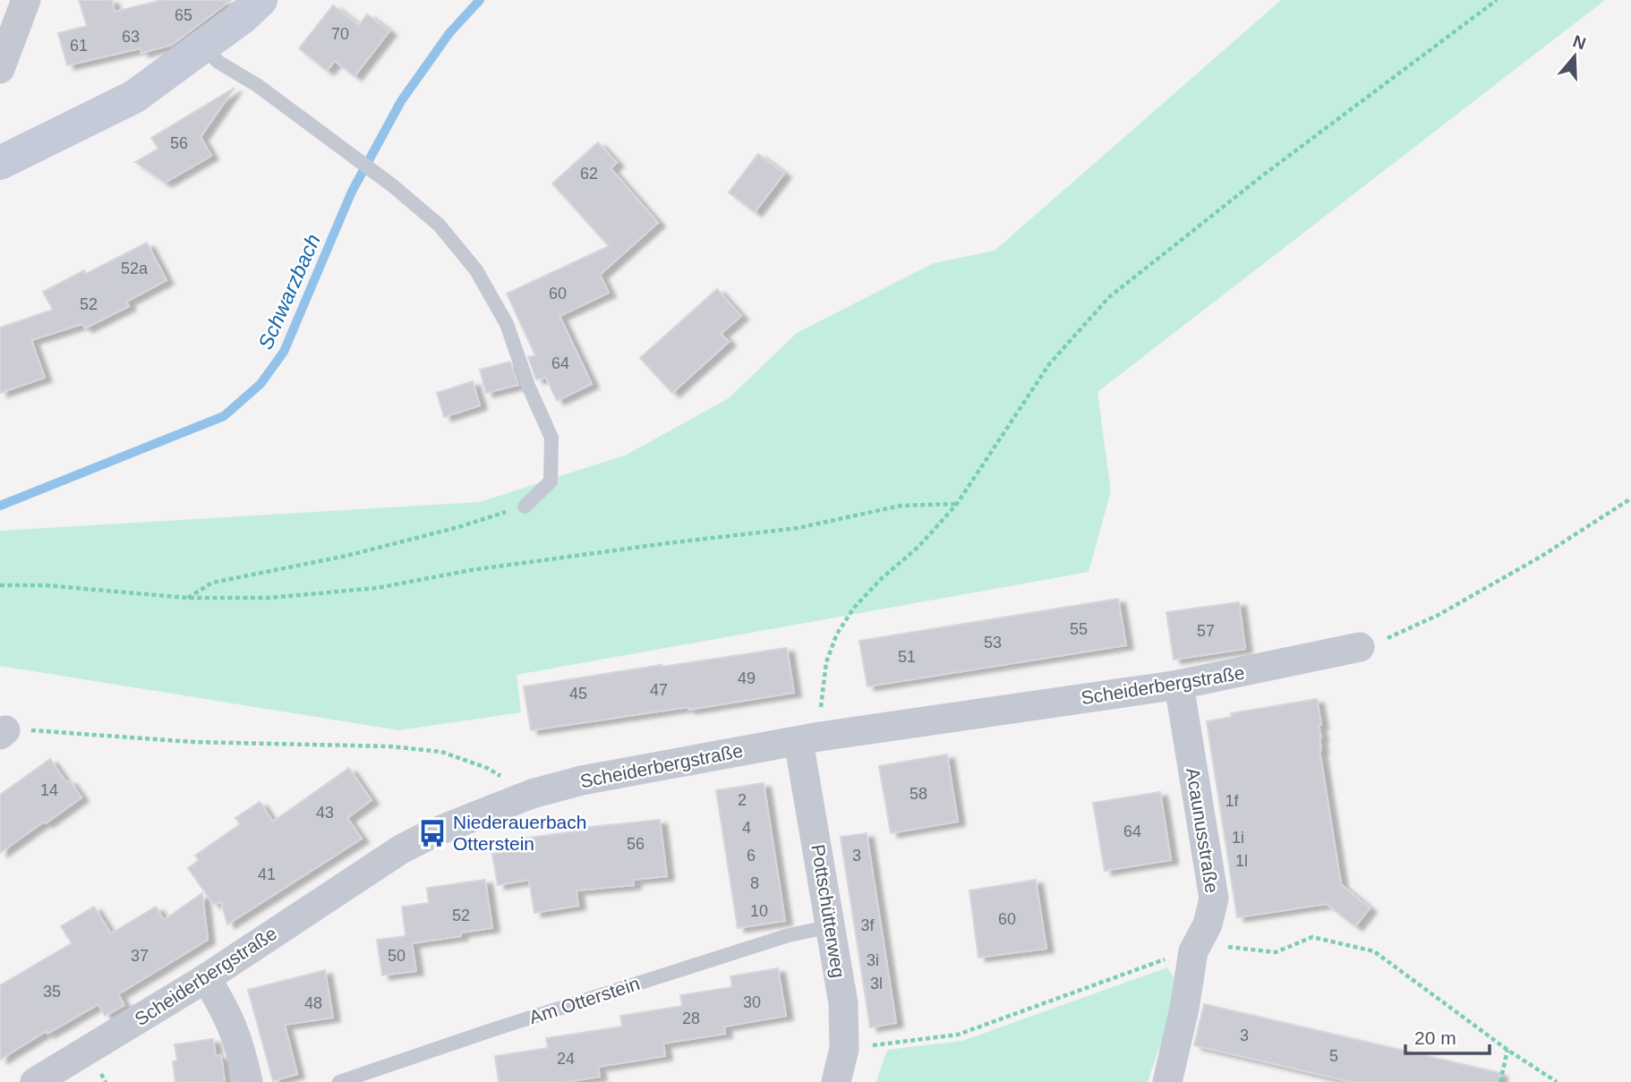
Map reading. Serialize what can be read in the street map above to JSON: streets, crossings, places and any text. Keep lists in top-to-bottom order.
{
  "streets": {
    "street": ["Scheiderbergstraße", "Acaunusstraße", "Pottschütterweg"],
    "lane": ["Am Otterstein"]
  },
  "crossings": [
    ["Scheiderbergstraße", "Acaunusstraße"],
    ["Scheiderbergstraße", "Pottschütterweg"],
    ["Pottschütterweg", "Am Otterstein"]
  ],
  "water": ["Schwarzbach"],
  "places": {
    "bus stop": ["Niederauerbach Otterstein"]
  },
  "house_numbers": [
    "65",
    "70",
    "63",
    "61",
    "56",
    "62",
    "52a",
    "60",
    "52",
    "64",
    "55",
    "57",
    "53",
    "51",
    "49",
    "47",
    "45",
    "14",
    "58",
    "2",
    "1f",
    "43",
    "4",
    "64",
    "1i",
    "56",
    "6",
    "3",
    "1l",
    "41",
    "8",
    "10",
    "52",
    "60",
    "3f",
    "37",
    "50",
    "3i",
    "3l",
    "35",
    "30",
    "48",
    "28",
    "3",
    "5",
    "24"
  ],
  "scale_bar": "20 m",
  "north": "top"
}
